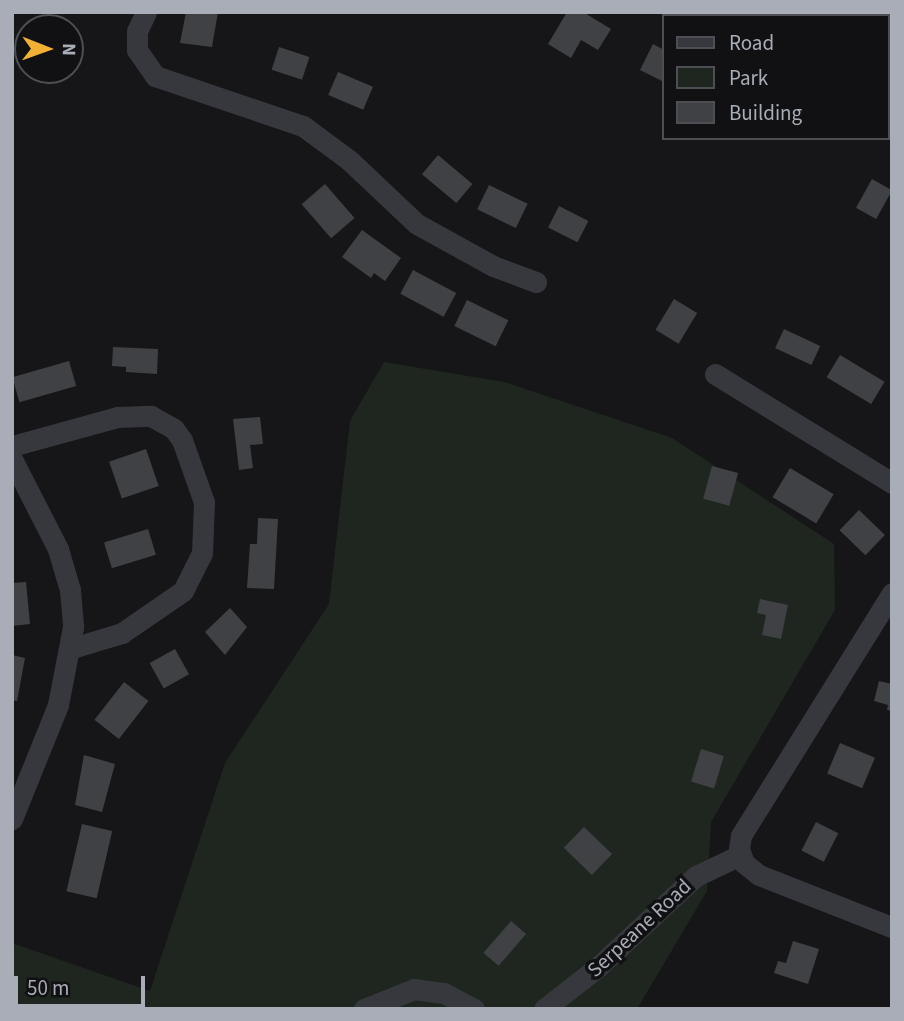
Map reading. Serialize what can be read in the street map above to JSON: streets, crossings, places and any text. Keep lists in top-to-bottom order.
{
  "streets": {
    "street": ["Serpeane Road"]
  },
  "legend": ["Road", "Park", "Building"],
  "scale_bar": "50 m",
  "north": "right"
}
